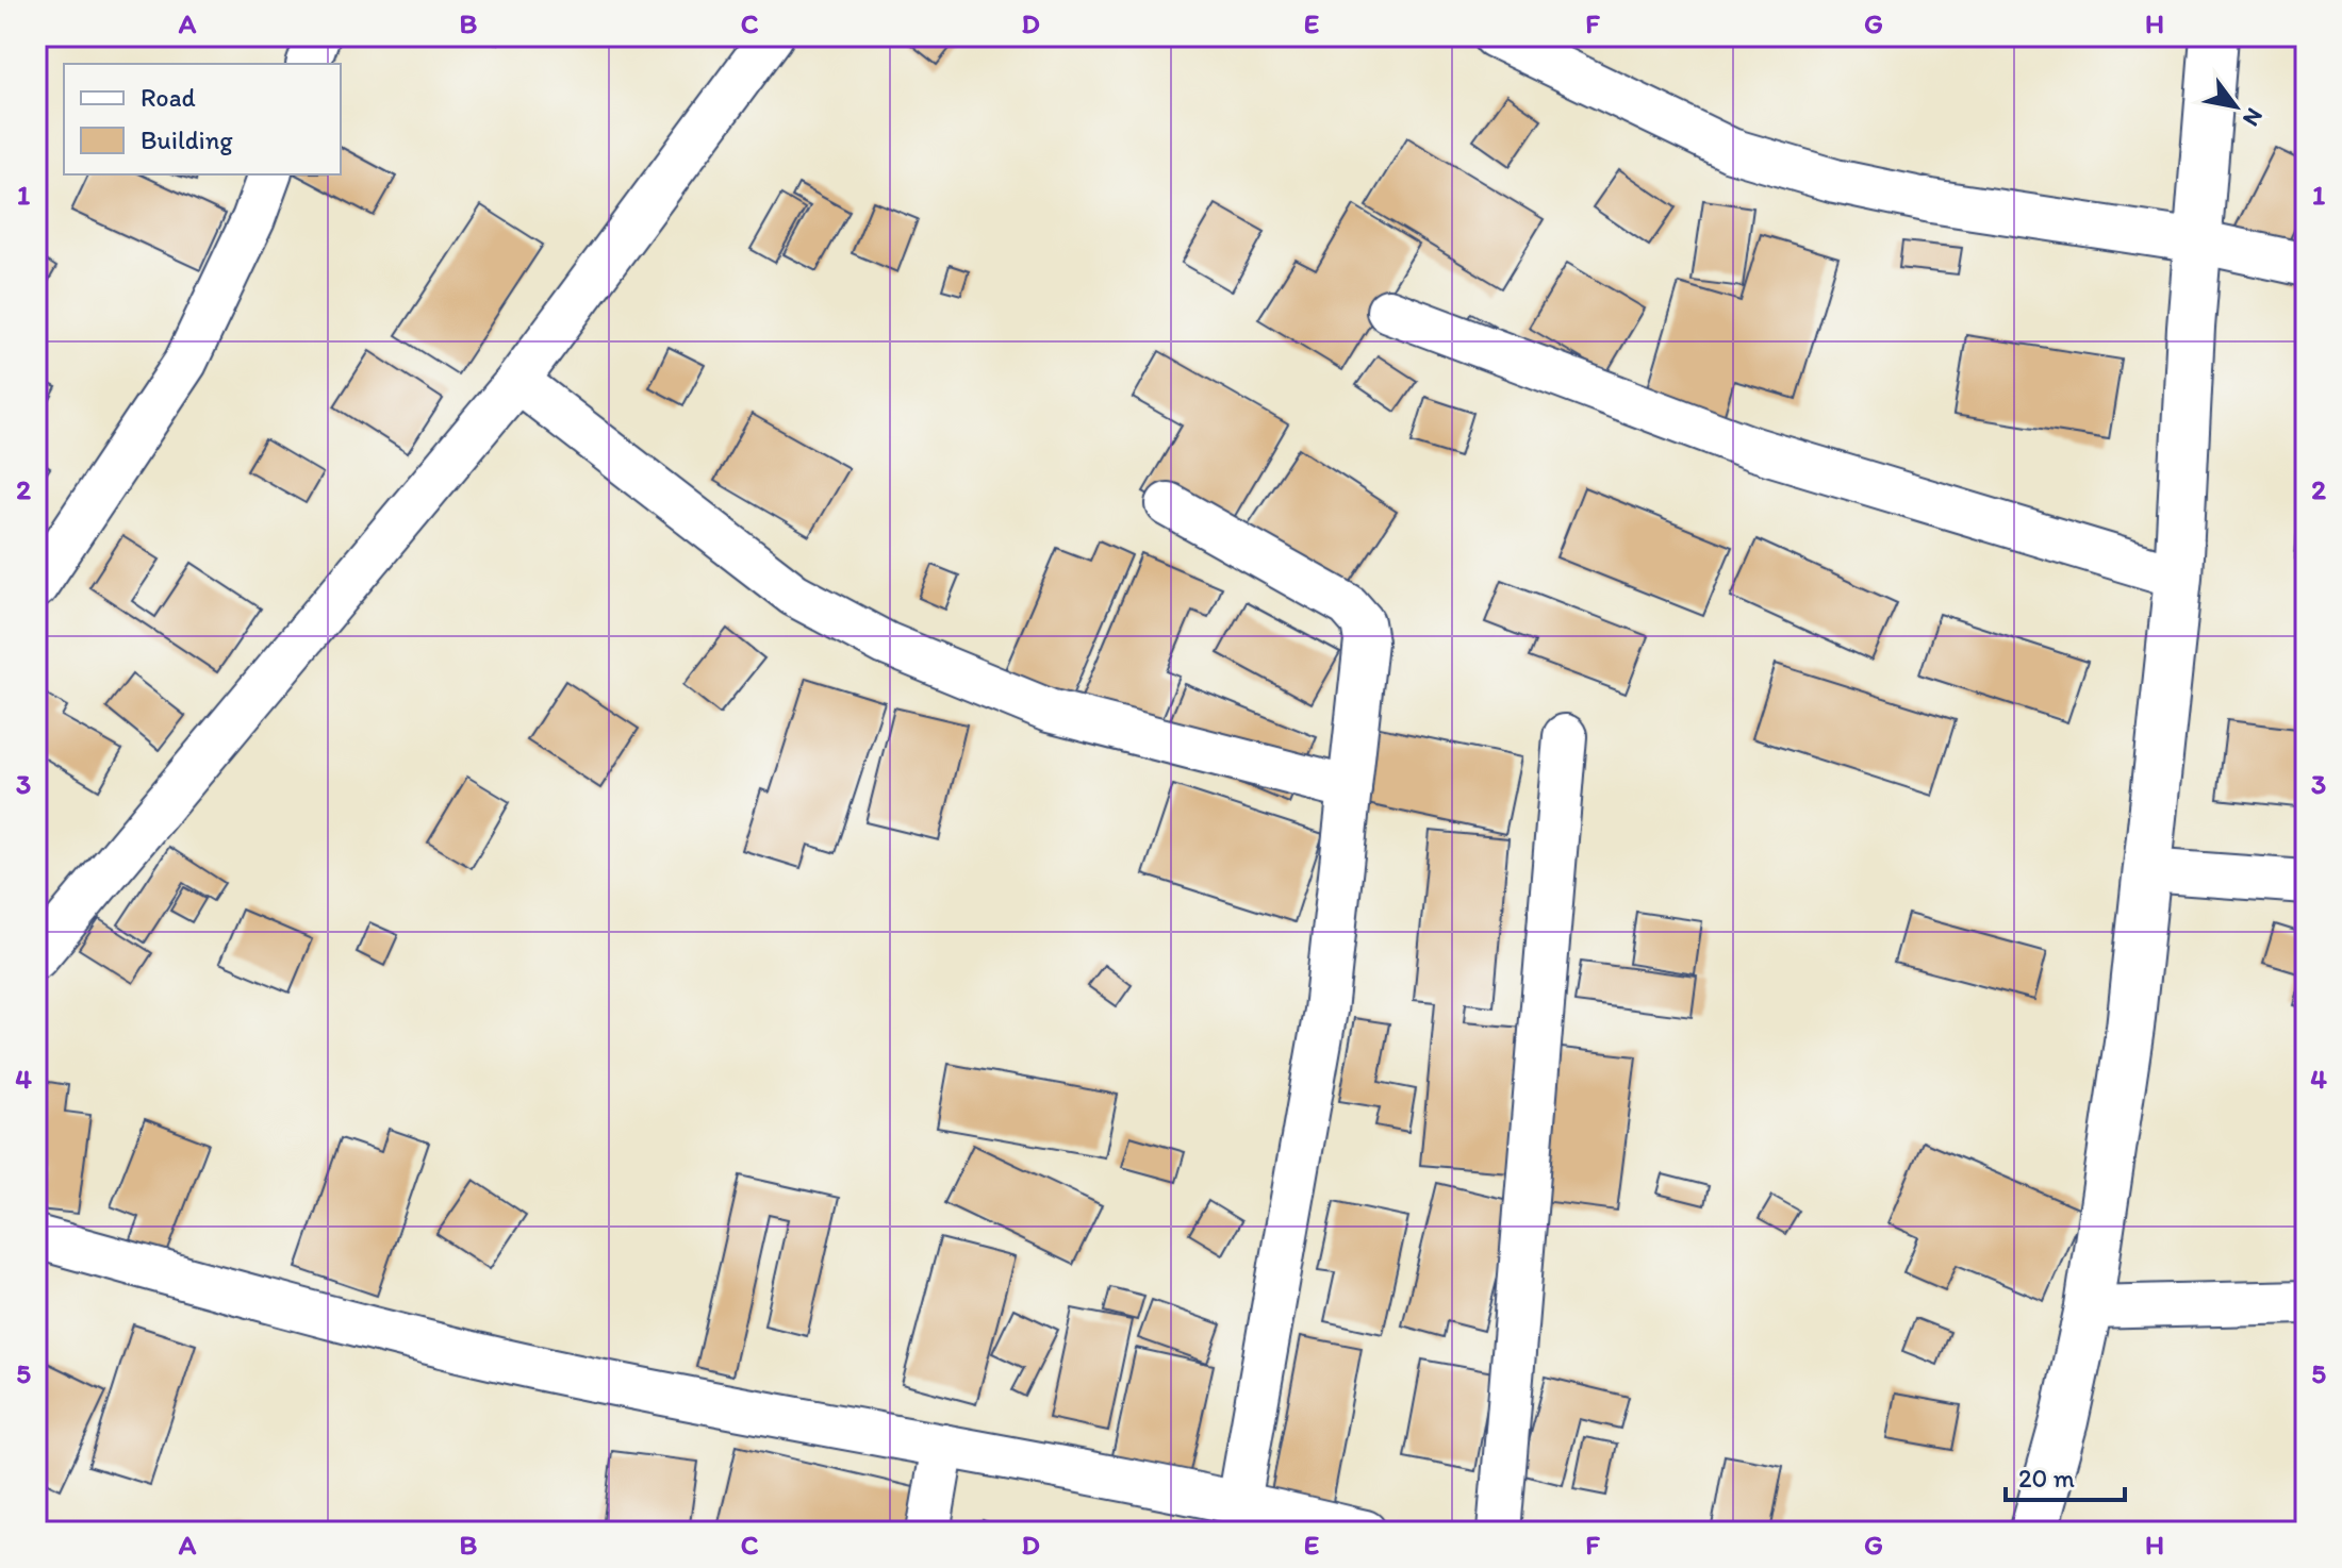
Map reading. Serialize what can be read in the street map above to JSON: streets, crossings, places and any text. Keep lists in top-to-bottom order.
{
  "legend": ["Road", "Building"],
  "scale_bar": "20 m",
  "north": "bottom right",
  "grid": {
    "columns": [
      "A",
      "B",
      "C",
      "D",
      "E",
      "F",
      "G",
      "H"
    ],
    "rows": [
      "1",
      "2",
      "3",
      "4",
      "5"
    ]
  }
}
